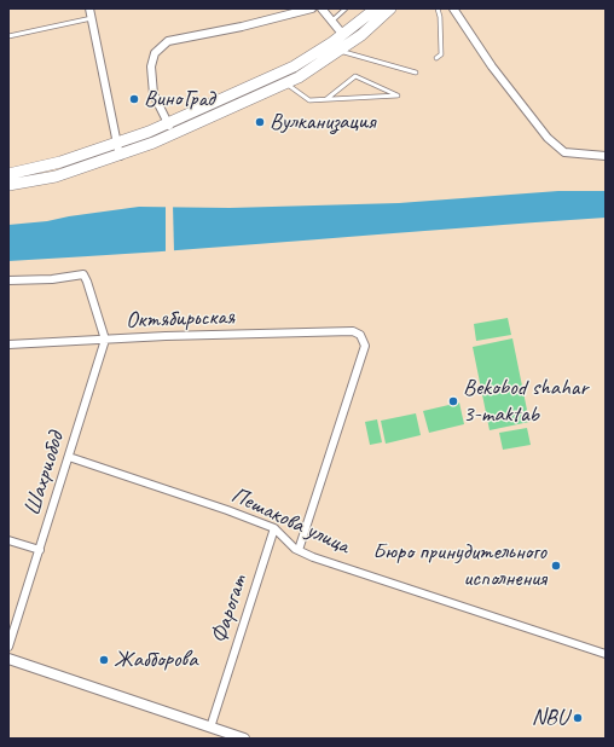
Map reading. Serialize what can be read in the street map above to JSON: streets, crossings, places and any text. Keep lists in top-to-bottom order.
{
  "streets": {
    "street": [
      "Октябирьская",
      "Шахриобод",
      "Пешакова улица",
      "Фарогат"
    ]
  },
  "crossings": [
    ["Октябирьская", "Шахриобод"],
    ["Октябирьская", "Пешакова улица"],
    ["Шахриобод", "Пешакова улица"],
    ["Пешакова улица", "Фарогат"]
  ],
  "places": [
    "ВиноГрад",
    "Вулканизация",
    "Bekobod shahar 3-maktab",
    "Бюро принудительного исполнения",
    "Жабборова",
    "NBU"
  ]
}
